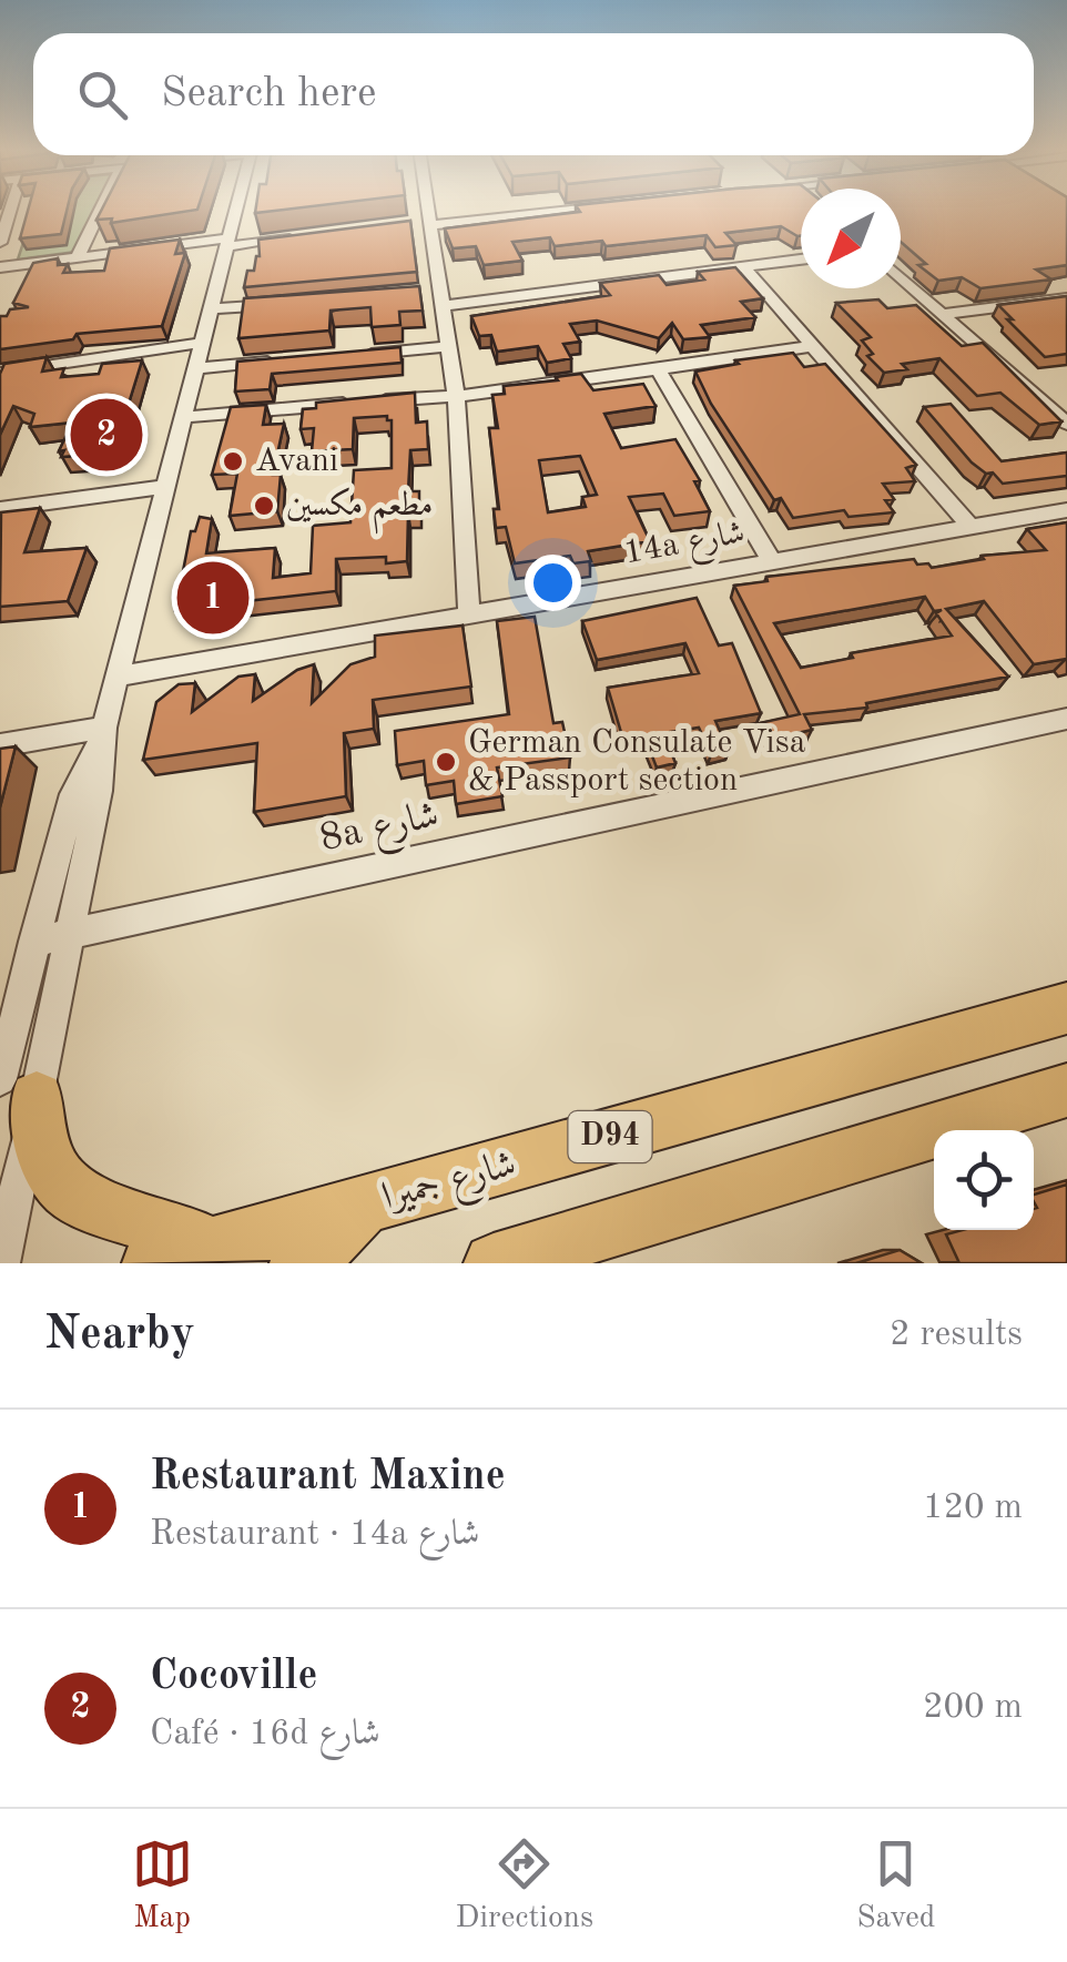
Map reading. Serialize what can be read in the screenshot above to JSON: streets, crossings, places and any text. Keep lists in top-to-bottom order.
{
  "streets": {
    "main road": ["D94", "شارع جميرا"],
    "street": ["14a شارع", "8a شارع"]
  },
  "places": ["Avani", "مطعم مكسين", "German Consulate Visa & Passport section"],
  "north": "bottom left",
  "page": {
    "search": "Search here",
    "pins": ["2", "1"],
    "heading": ["Nearby", "2 results"],
    "list": [
      {
        "mark": "1",
        "name": "Restaurant Maxine",
        "note": "Restaurant · 14a شارع",
        "value": "120 m"
      },
      {
        "mark": "2",
        "name": "Cocoville",
        "note": "Café · 16d شارع",
        "value": "200 m"
      }
    ],
    "nav": ["Map", "Directions", "Saved"]
  }
}
